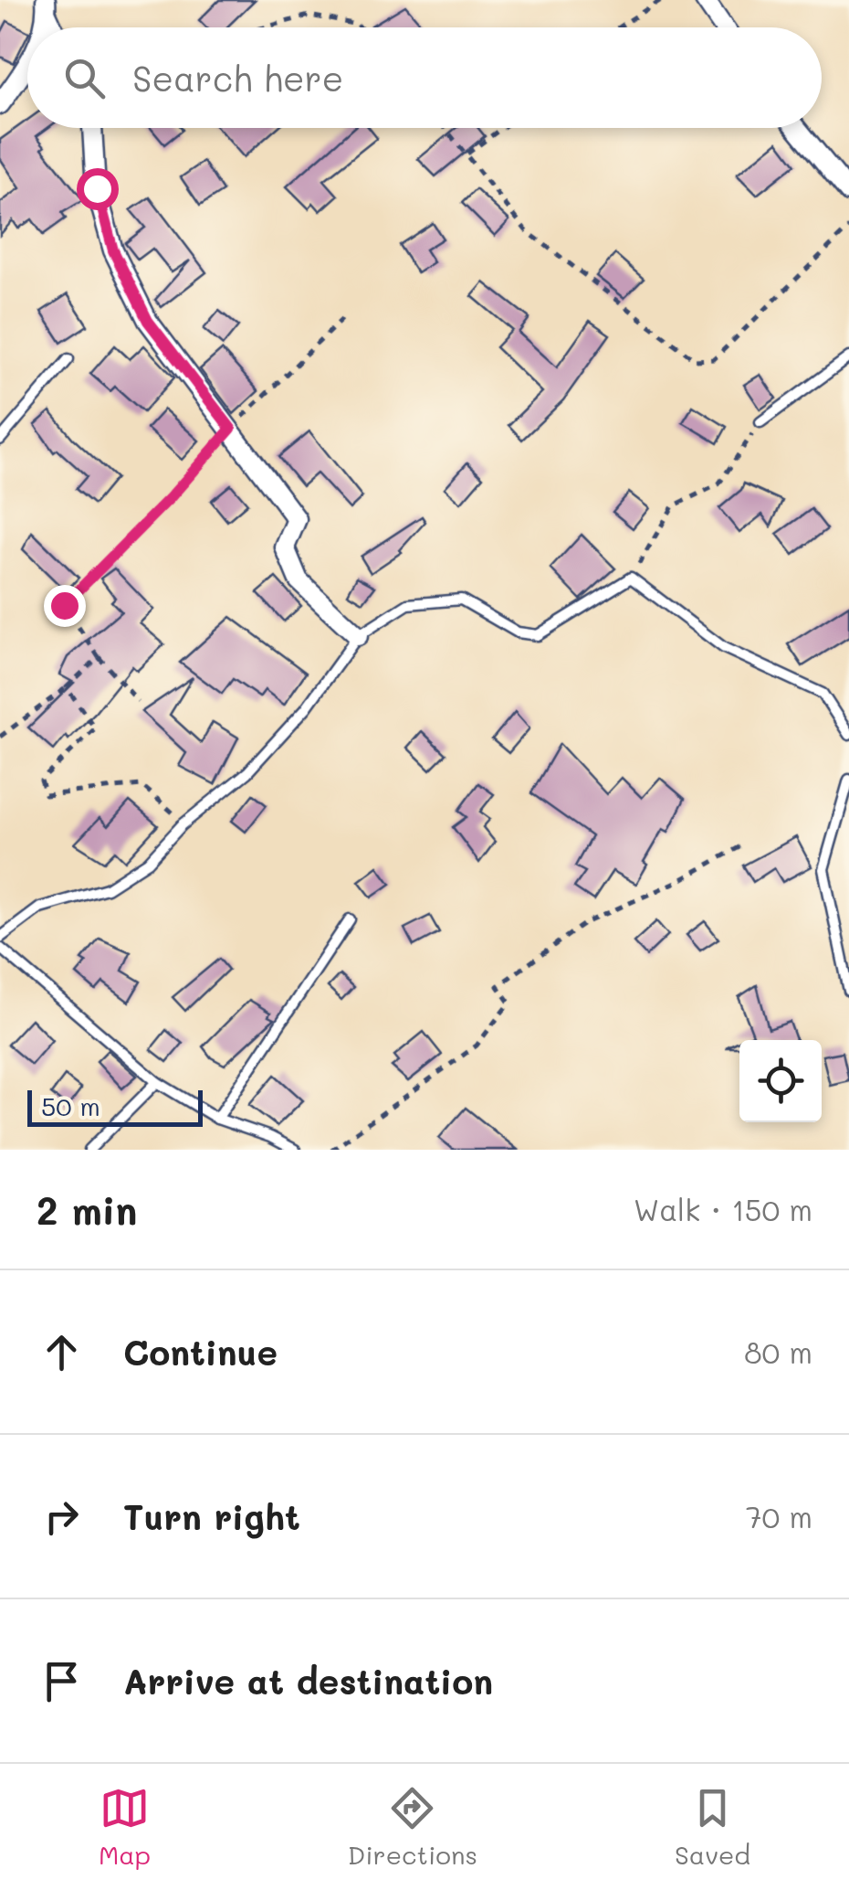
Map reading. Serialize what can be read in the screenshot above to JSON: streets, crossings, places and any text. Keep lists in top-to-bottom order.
{
  "scale_bar": "50 m",
  "page": {
    "search": "Search here",
    "scale": "50 m",
    "heading": ["2 min", "Walk · 150 m"],
    "list": [
      ["Continue", "80 m"],
      ["Turn right", "70 m"],
      "Arrive at destination"
    ],
    "nav": ["Map", "Directions", "Saved"]
  }
}
